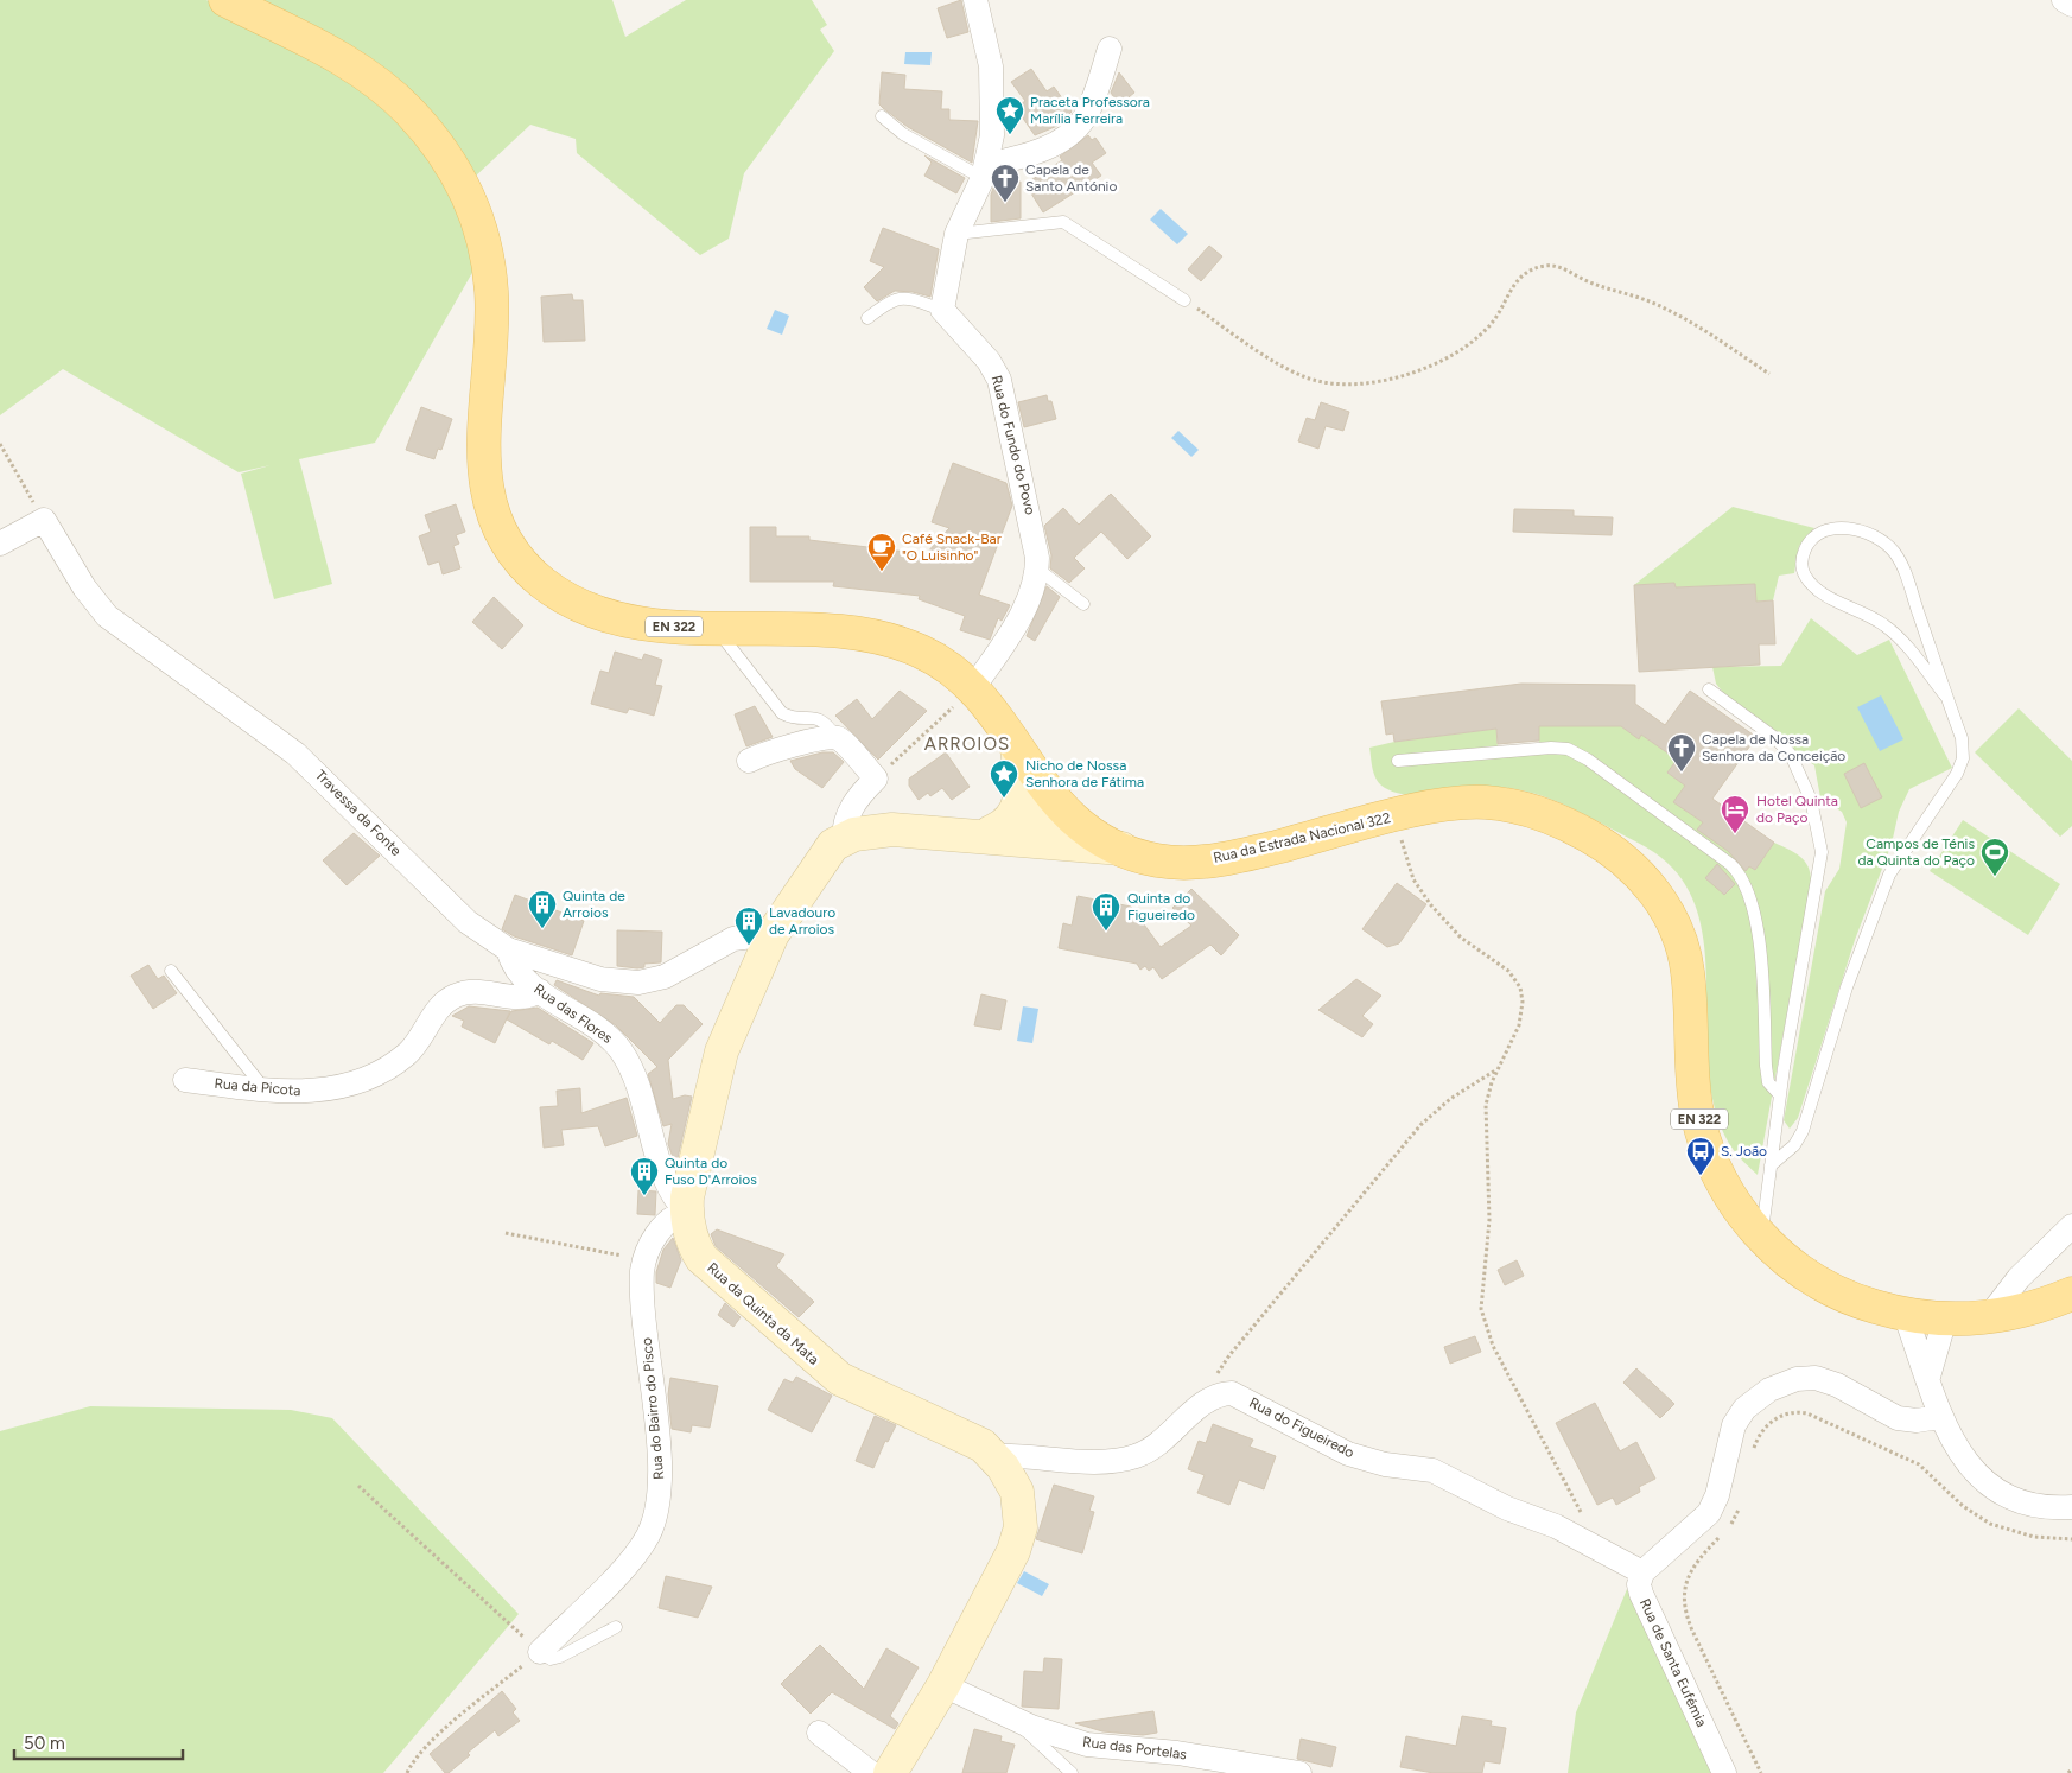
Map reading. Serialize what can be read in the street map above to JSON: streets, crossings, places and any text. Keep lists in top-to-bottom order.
{
  "streets": {
    "main road": ["EN 322", "Rua da Estrada Nacional 322"],
    "street": [
      "Rua do Fundo do Povo",
      "Travessa da Fonte",
      "Rua das Flores",
      "Rua da Picota",
      "Rua da Quinta da Mata",
      "Rua do Bairro do Pisco",
      "Rua do Figueiredo",
      "Rua de Santa Eufémia",
      "Rua das Portelas"
    ]
  },
  "crossings": [
    ["Rua do Fundo do Povo", "Rua da Estrada Nacional 322"],
    ["Travessa da Fonte", "Rua das Flores"],
    ["Travessa da Fonte", "Rua da Quinta da Mata"],
    ["Rua da Estrada Nacional 322", "Rua da Quinta da Mata"],
    ["Rua das Flores", "Rua da Picota"],
    ["Rua das Flores", "Rua da Quinta da Mata"],
    ["Rua das Flores", "Rua do Bairro do Pisco"],
    ["Rua da Quinta da Mata", "Rua do Bairro do Pisco"],
    ["Rua da Quinta da Mata", "Rua das Portelas"],
    ["Rua do Figueiredo", "Rua de Santa Eufémia"]
  ],
  "districts": ["ARROIOS"],
  "places": {
    "place": ["Praceta Professora Marília Ferreira", "Nicho de Nossa Senhora de Fátima"],
    "church": ["Capela de Santo António", "Capela de Nossa Senhora da Conceição"],
    "cafe": ["Café Snack-Bar \"O Luisinho\""],
    "hotel": ["Hotel Quinta do Paço"],
    "sports": ["Campos de Ténis da Quinta do Paço"],
    "building": [
      "Quinta de Arroios",
      "Quinta do Figueiredo",
      "Lavadouro de Arroios",
      "Quinta do Fuso D'Arroios"
    ],
    "bus stop": ["S. João"]
  },
  "scale_bar": "50 m"
}
